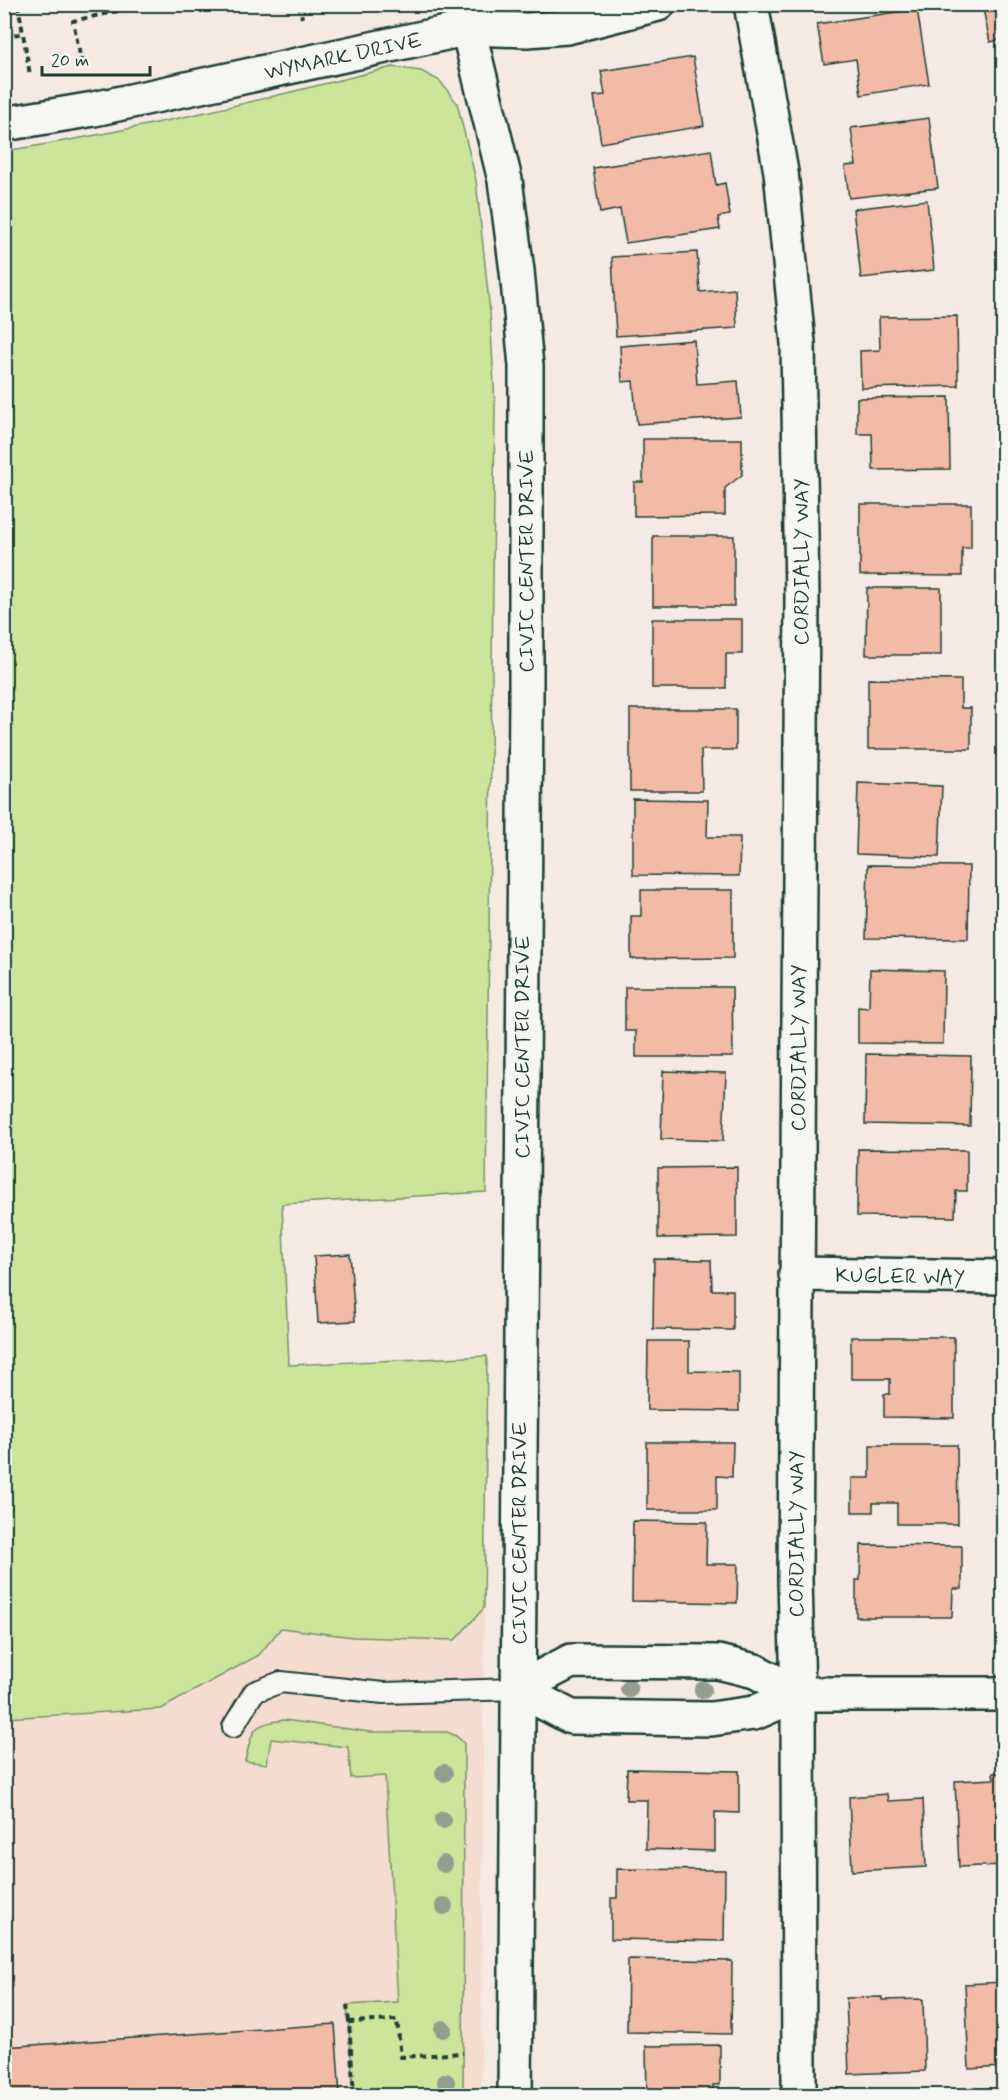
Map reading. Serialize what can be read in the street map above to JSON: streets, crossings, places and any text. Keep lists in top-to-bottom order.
{
  "streets": {
    "street": [
      "WYMARK DRIVE",
      "CIVIC CENTER DRIVE",
      "CORDIALLY WAY",
      "KUGLER WAY"
    ]
  },
  "crossings": [
    ["WYMARK DRIVE", "CIVIC CENTER DRIVE"],
    ["CORDIALLY WAY", "KUGLER WAY"]
  ],
  "scale_bar": "20 m"
}
